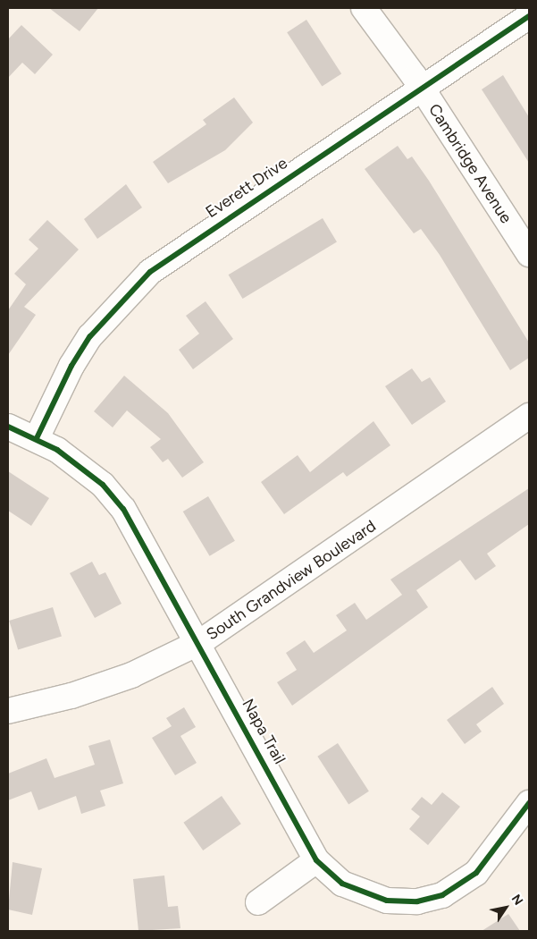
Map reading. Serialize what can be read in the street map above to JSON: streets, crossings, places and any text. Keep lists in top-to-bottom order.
{
  "streets": {
    "street": [
      "Cambridge Avenue",
      "Everett Drive",
      "South Grandview Boulevard",
      "Napa Trail"
    ]
  },
  "crossings": [
    ["Cambridge Avenue", "Everett Drive"],
    ["Everett Drive", "Napa Trail"],
    ["South Grandview Boulevard", "Napa Trail"]
  ],
  "north": "top right"
}
